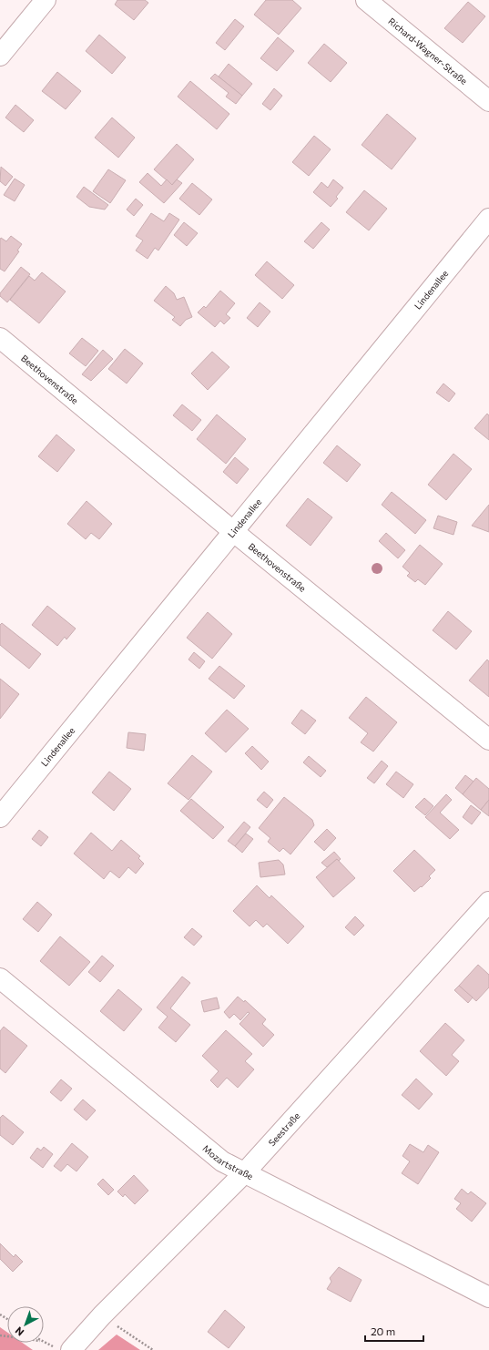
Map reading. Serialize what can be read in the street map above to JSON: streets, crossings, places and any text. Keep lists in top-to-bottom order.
{
  "streets": {
    "street": [
      "Richard-Wagner-Straße",
      "Lindenallee",
      "Beethovenstraße",
      "Seestraße",
      "Mozartstraße"
    ]
  },
  "crossings": [
    ["Lindenallee", "Beethovenstraße"],
    ["Seestraße", "Mozartstraße"]
  ],
  "scale_bar": "20 m",
  "north": "bottom left"
}
